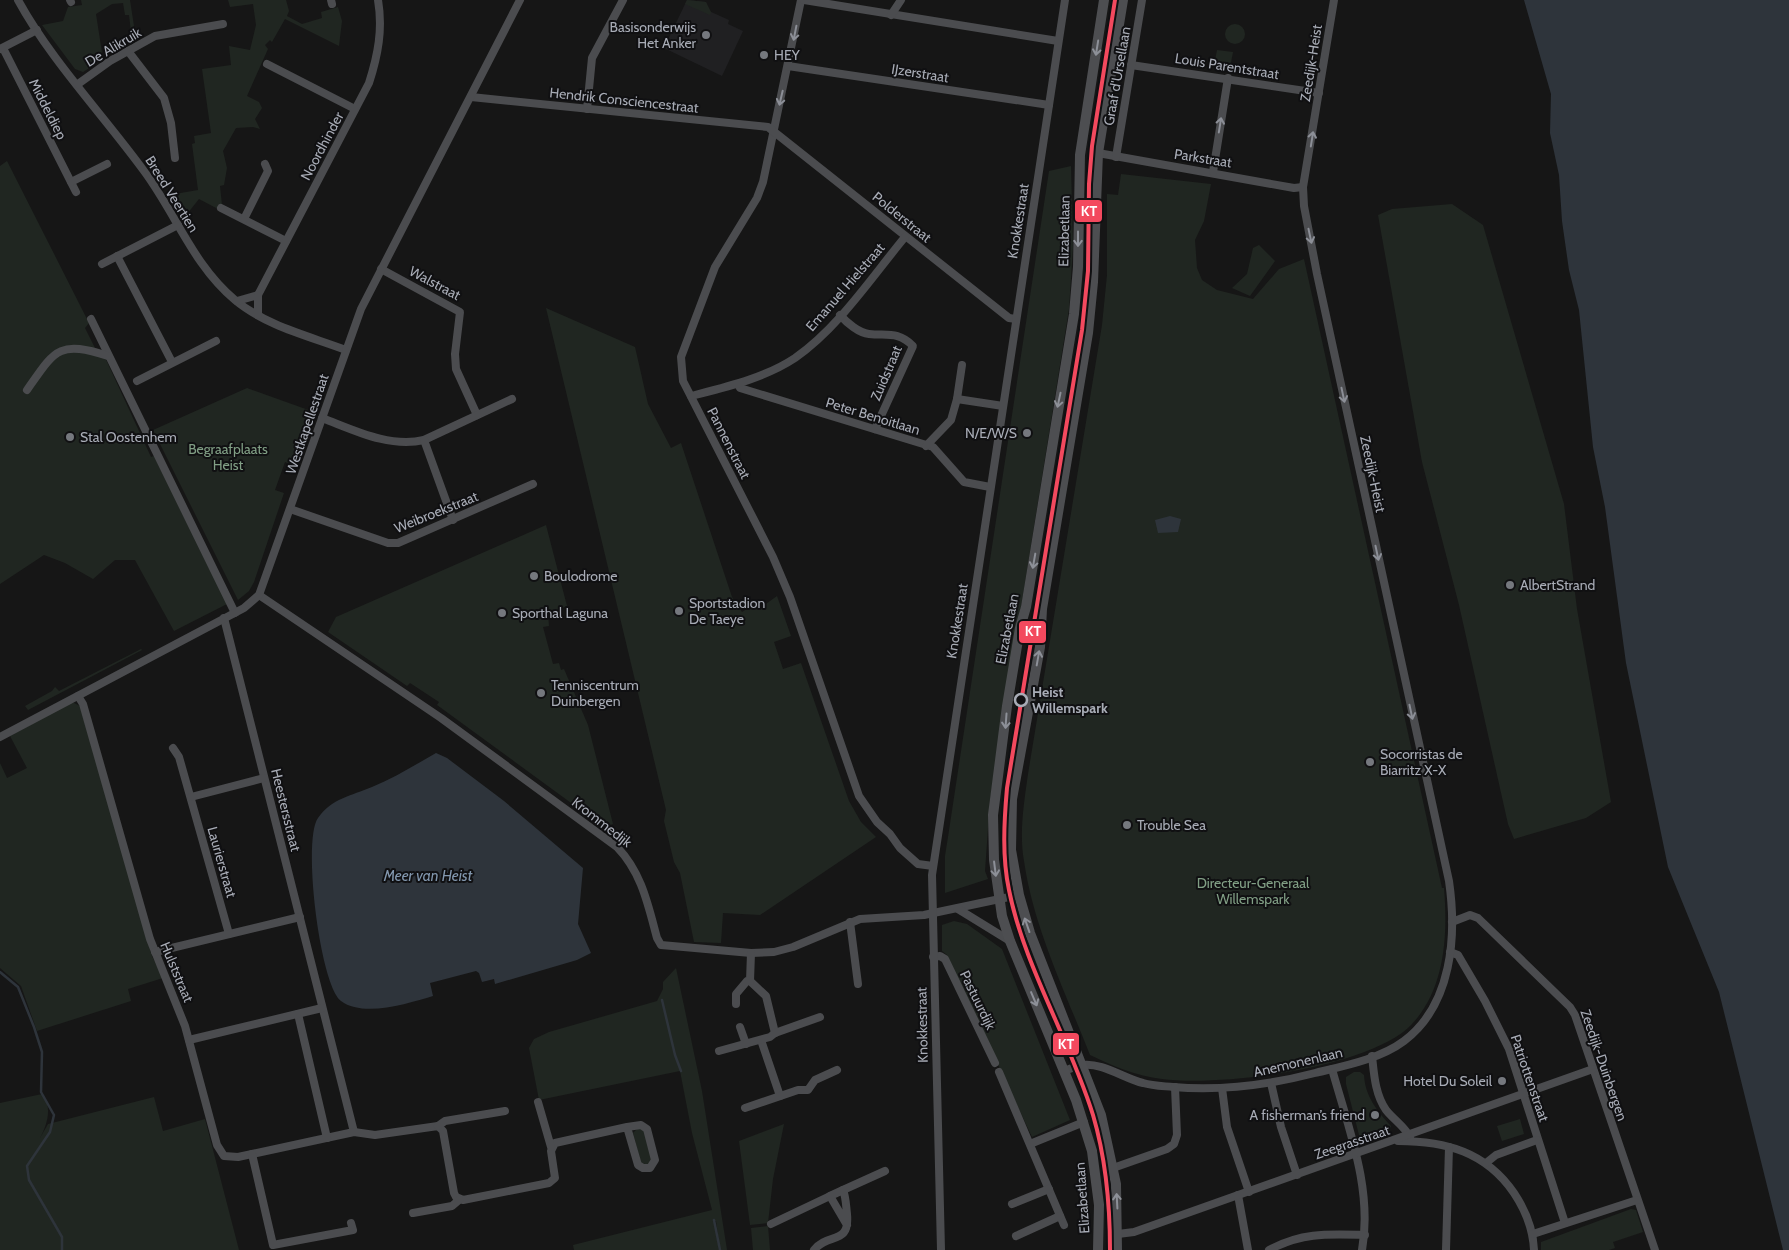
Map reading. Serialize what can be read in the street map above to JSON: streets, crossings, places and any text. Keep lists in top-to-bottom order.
{
  "streets": {
    "main road": ["Elizabetlaan"],
    "street": [
      "De Alikruik",
      "Zeedijk-Heist",
      "Louis Parentstraat",
      "IJzerstraat",
      "Graaf d'Ursellaan",
      "Hendrik Consciencestraat",
      "Middeldiep",
      "Noordhinder",
      "Parkstraat",
      "Breed Veertien",
      "Polderstraat",
      "Knokkestraat",
      "Walstraat",
      "Emanuel Hielstraat",
      "Zuidstraat",
      "Peter Benoitlaan",
      "Westkapellestraat",
      "Pannenstraat",
      "Weibroekstraat",
      "Heestersstraat",
      "Krommedijk",
      "Laurierstraat",
      "Hulststraat",
      "Pastuurdijk",
      "Anemonenlaan",
      "Zeedijk-Duinbergen",
      "Patriottenstraat",
      "Zeegrasstraat"
    ]
  },
  "crossings": [
    ["De Alikruik", "Breed Veertien"],
    ["Zeedijk-Heist", "Louis Parentstraat"],
    ["Zeedijk-Heist", "Parkstraat"],
    ["Zeedijk-Heist", "Anemonenlaan"],
    ["Zeedijk-Heist", "Zeedijk-Duinbergen"],
    ["Zeedijk-Heist", "Patriottenstraat"],
    ["Louis Parentstraat", "Graaf d'Ursellaan"],
    ["IJzerstraat", "Knokkestraat"],
    ["IJzerstraat", "Pannenstraat"],
    ["Graaf d'Ursellaan", "Parkstraat"],
    ["Hendrik Consciencestraat", "Polderstraat"],
    ["Hendrik Consciencestraat", "Westkapellestraat"],
    ["Hendrik Consciencestraat", "Pannenstraat"],
    ["Middeldiep", "Breed Veertien"],
    ["Noordhinder", "Breed Veertien"],
    ["Breed Veertien", "Westkapellestraat"],
    ["Polderstraat", "Knokkestraat"],
    ["Polderstraat", "Emanuel Hielstraat"],
    ["Polderstraat", "Pannenstraat"],
    ["Knokkestraat", "Peter Benoitlaan"],
    ["Knokkestraat", "Pannenstraat"],
    ["Knokkestraat", "Krommedijk"],
    ["Knokkestraat", "Pastuurdijk"],
    ["Elizabetlaan", "Krommedijk"],
    ["Walstraat", "Westkapellestraat"],
    ["Emanuel Hielstraat", "Zuidstraat"],
    ["Emanuel Hielstraat", "Peter Benoitlaan"],
    ["Emanuel Hielstraat", "Pannenstraat"],
    ["Zuidstraat", "Peter Benoitlaan"],
    ["Westkapellestraat", "Weibroekstraat"],
    ["Westkapellestraat", "Krommedijk"],
    ["Anemonenlaan", "Patriottenstraat"],
    ["Zeedijk-Duinbergen", "Zeegrasstraat"],
    ["Patriottenstraat", "Zeegrasstraat"]
  ],
  "water": ["Meer van Heist"],
  "parks": ["Begraafplaats Heist", "Directeur-Generaal Willemspark"],
  "places": [
    "Basisonderwijs Het Anker",
    "HEY",
    "N/E/W/S",
    "Stal Oostenhem",
    "Boulodrome",
    "AlbertStrand",
    "Sportstadion De Taeye",
    "Sporthal Laguna",
    "Tenniscentrum Duinbergen",
    "Heist Willemspark",
    "Socorristas de Biarritz X-X",
    "Trouble Sea",
    "Hotel Du Soleil",
    "A fisherman’s friend"
  ],
  "lines": ["transit line KT"]
}
